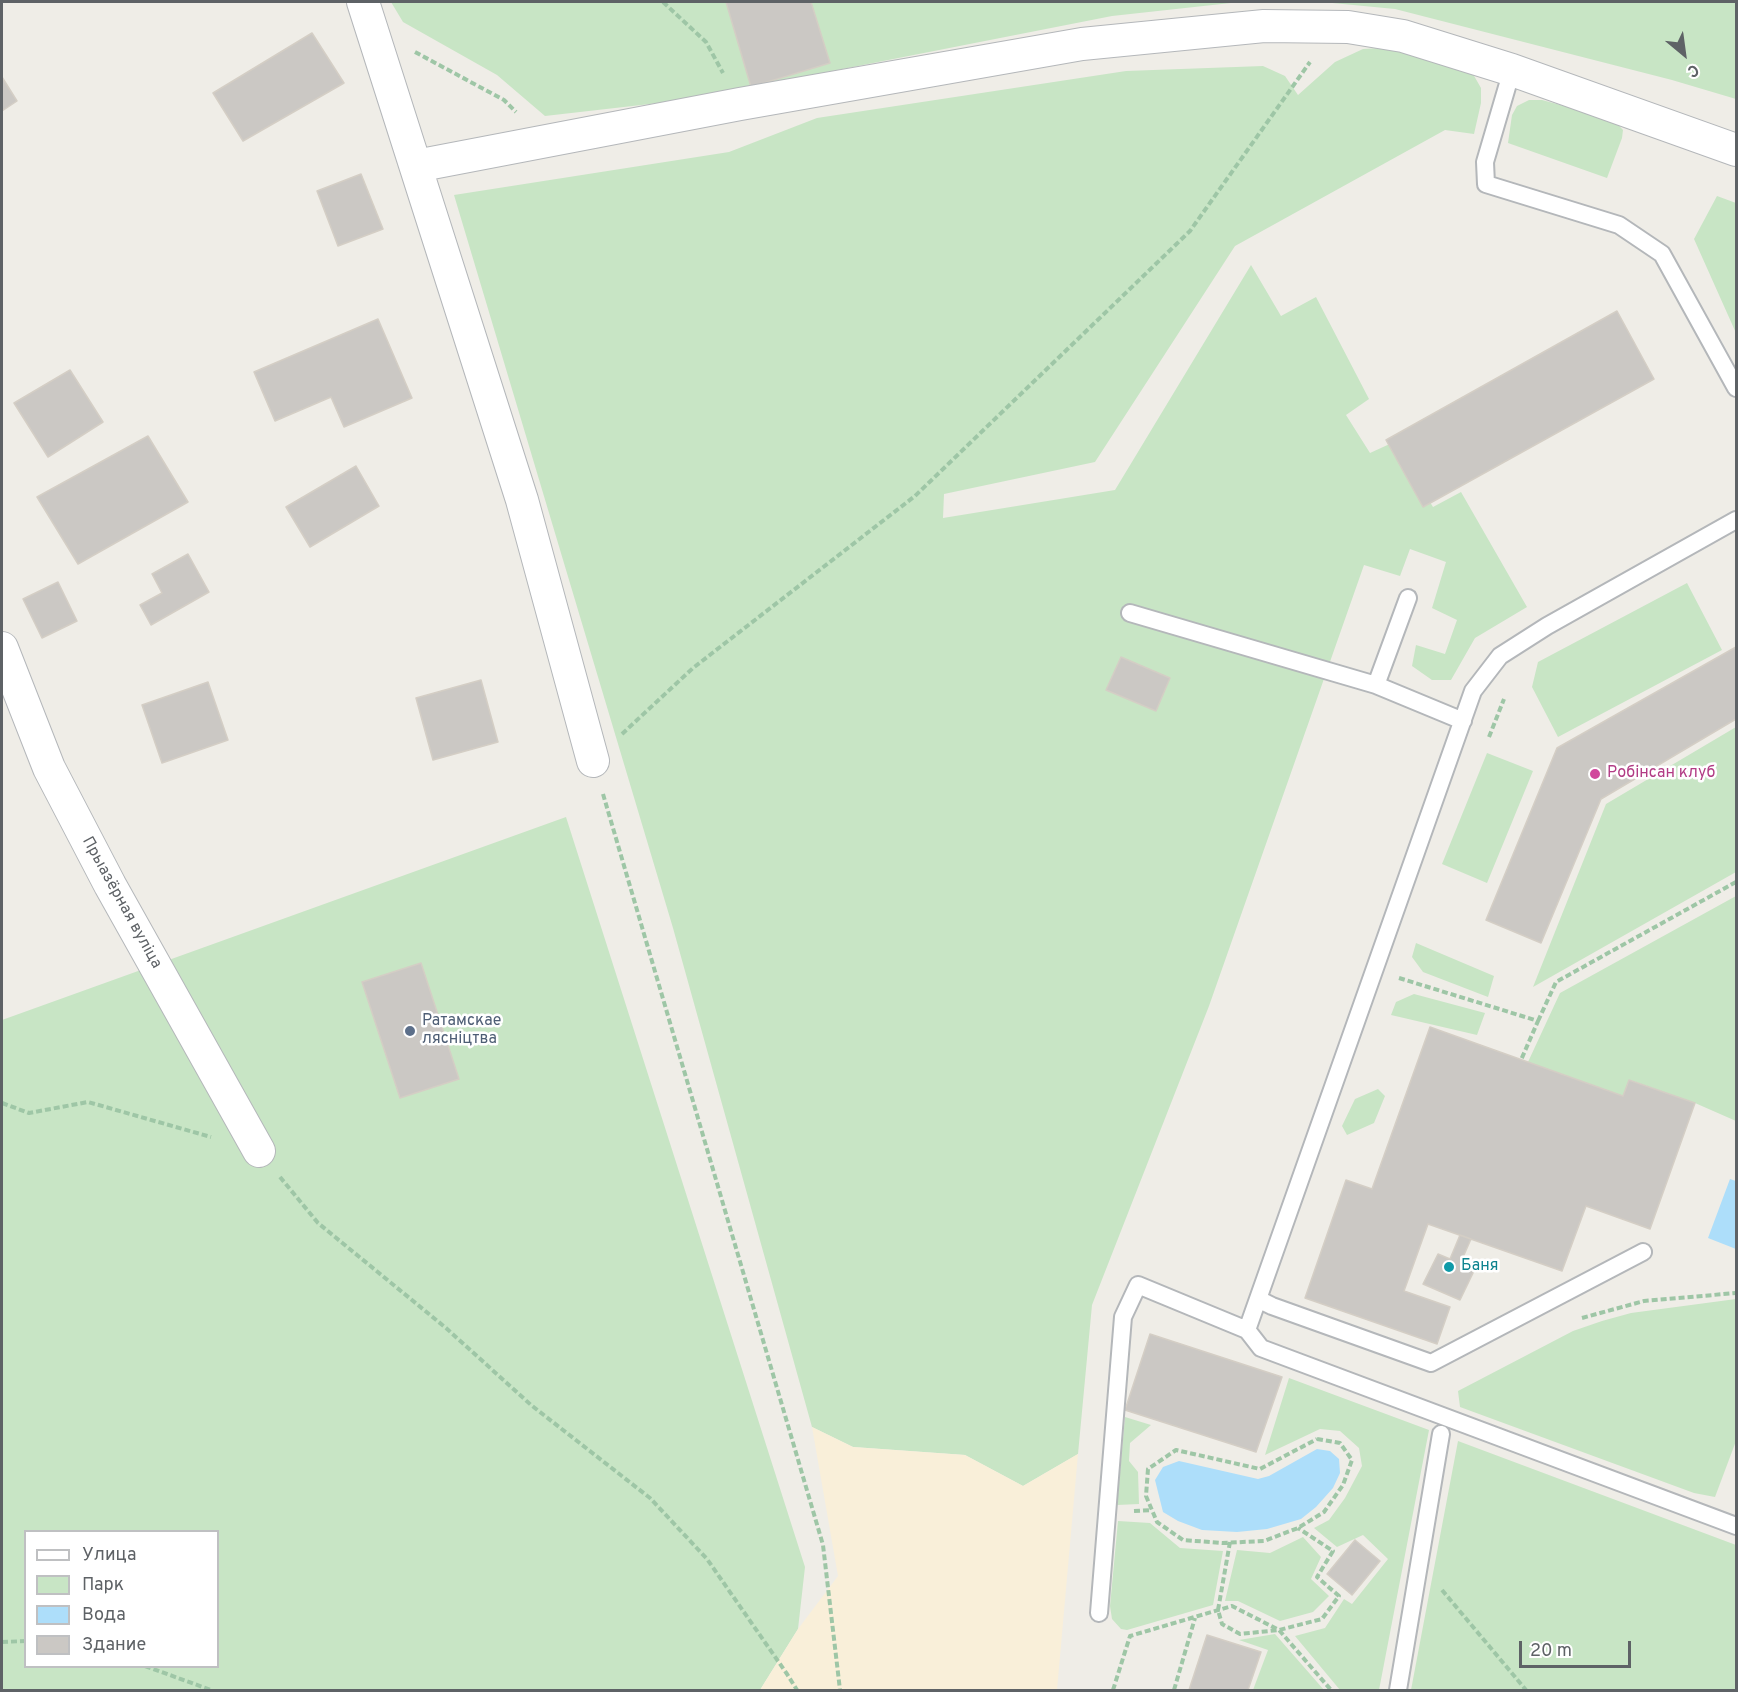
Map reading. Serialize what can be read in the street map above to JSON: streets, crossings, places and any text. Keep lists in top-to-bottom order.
{
  "streets": {
    "street": ["Прыазёрная вуліца"]
  },
  "places": ["Робінсан клуб", "Ратамскае лясніцтва", "Баня"],
  "legend": [
    "Улица",
    "Парк",
    "Вода",
    "Здание"
  ],
  "scale_bar": "20 m",
  "north": "bottom right"
}
